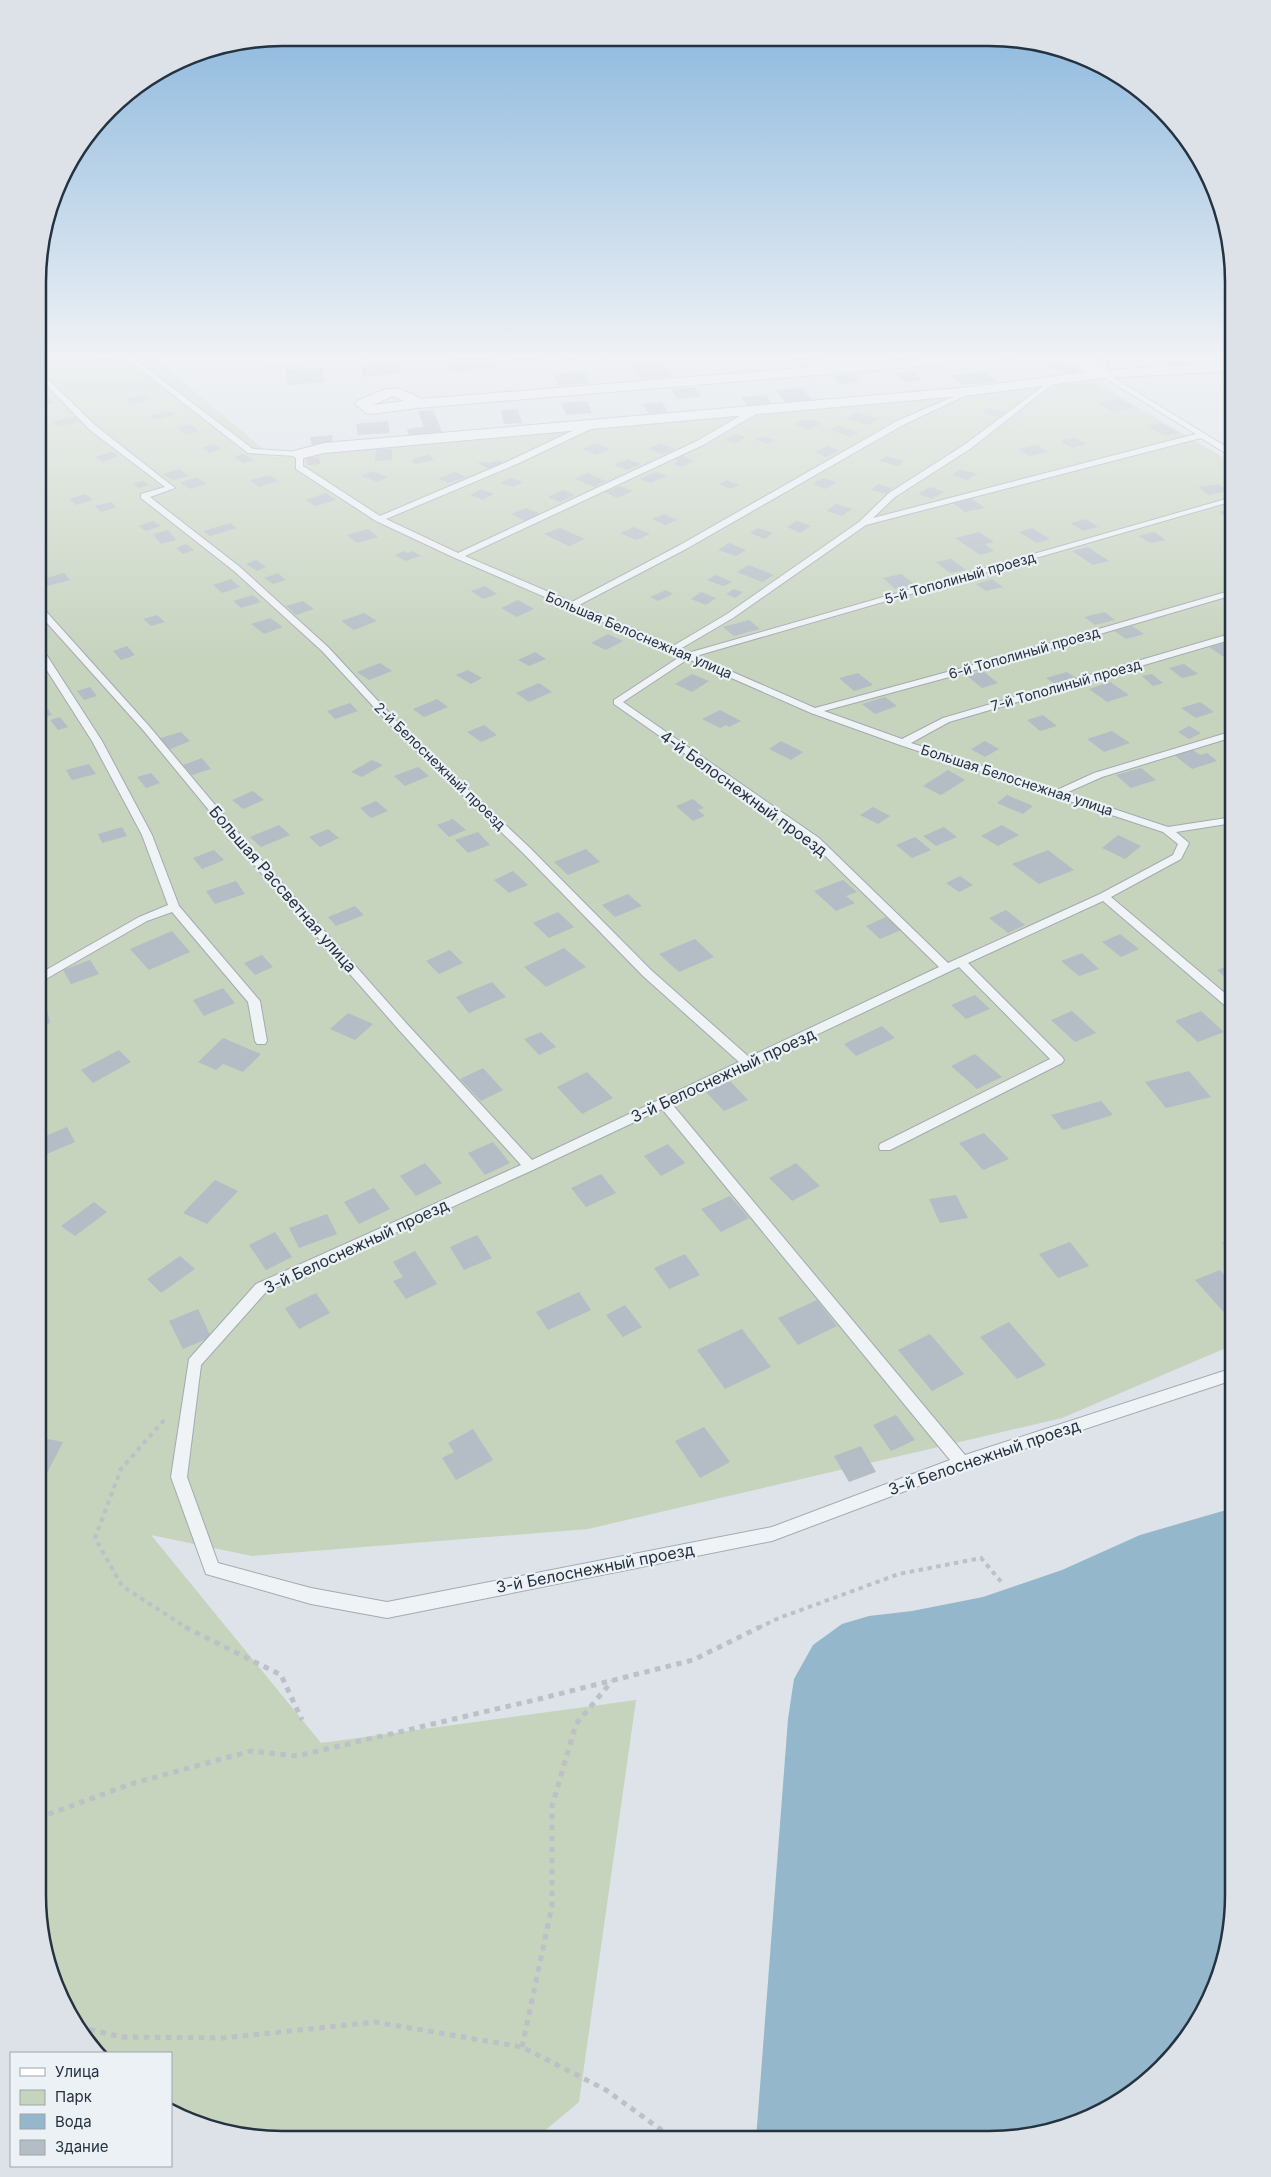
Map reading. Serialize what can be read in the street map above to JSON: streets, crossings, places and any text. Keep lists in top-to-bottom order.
{
  "streets": {
    "lane": [
      "5-й Тополиный проезд",
      "Большая Белоснежная улица",
      "6-й Тополиный проезд",
      "7-й Тополиный проезд",
      "2-й Белоснежный проезд",
      "4-й Белоснежный проезд",
      "Большая Рассветная улица",
      "3-й Белоснежный проезд"
    ]
  },
  "crossings": [
    ["5-й Тополиный проезд", "Большая Белоснежная улица"],
    ["5-й Тополиный проезд", "4-й Белоснежный проезд"],
    ["Большая Белоснежная улица", "6-й Тополиный проезд"],
    ["Большая Белоснежная улица", "7-й Тополиный проезд"],
    ["Большая Белоснежная улица", "4-й Белоснежный проезд"],
    ["Большая Белоснежная улица", "3-й Белоснежный проезд"],
    ["2-й Белоснежный проезд", "3-й Белоснежный проезд"],
    ["4-й Белоснежный проезд", "3-й Белоснежный проезд"],
    ["Большая Рассветная улица", "3-й Белоснежный проезд"]
  ],
  "legend": [
    "Улица",
    "Парк",
    "Вода",
    "Здание"
  ]
}
